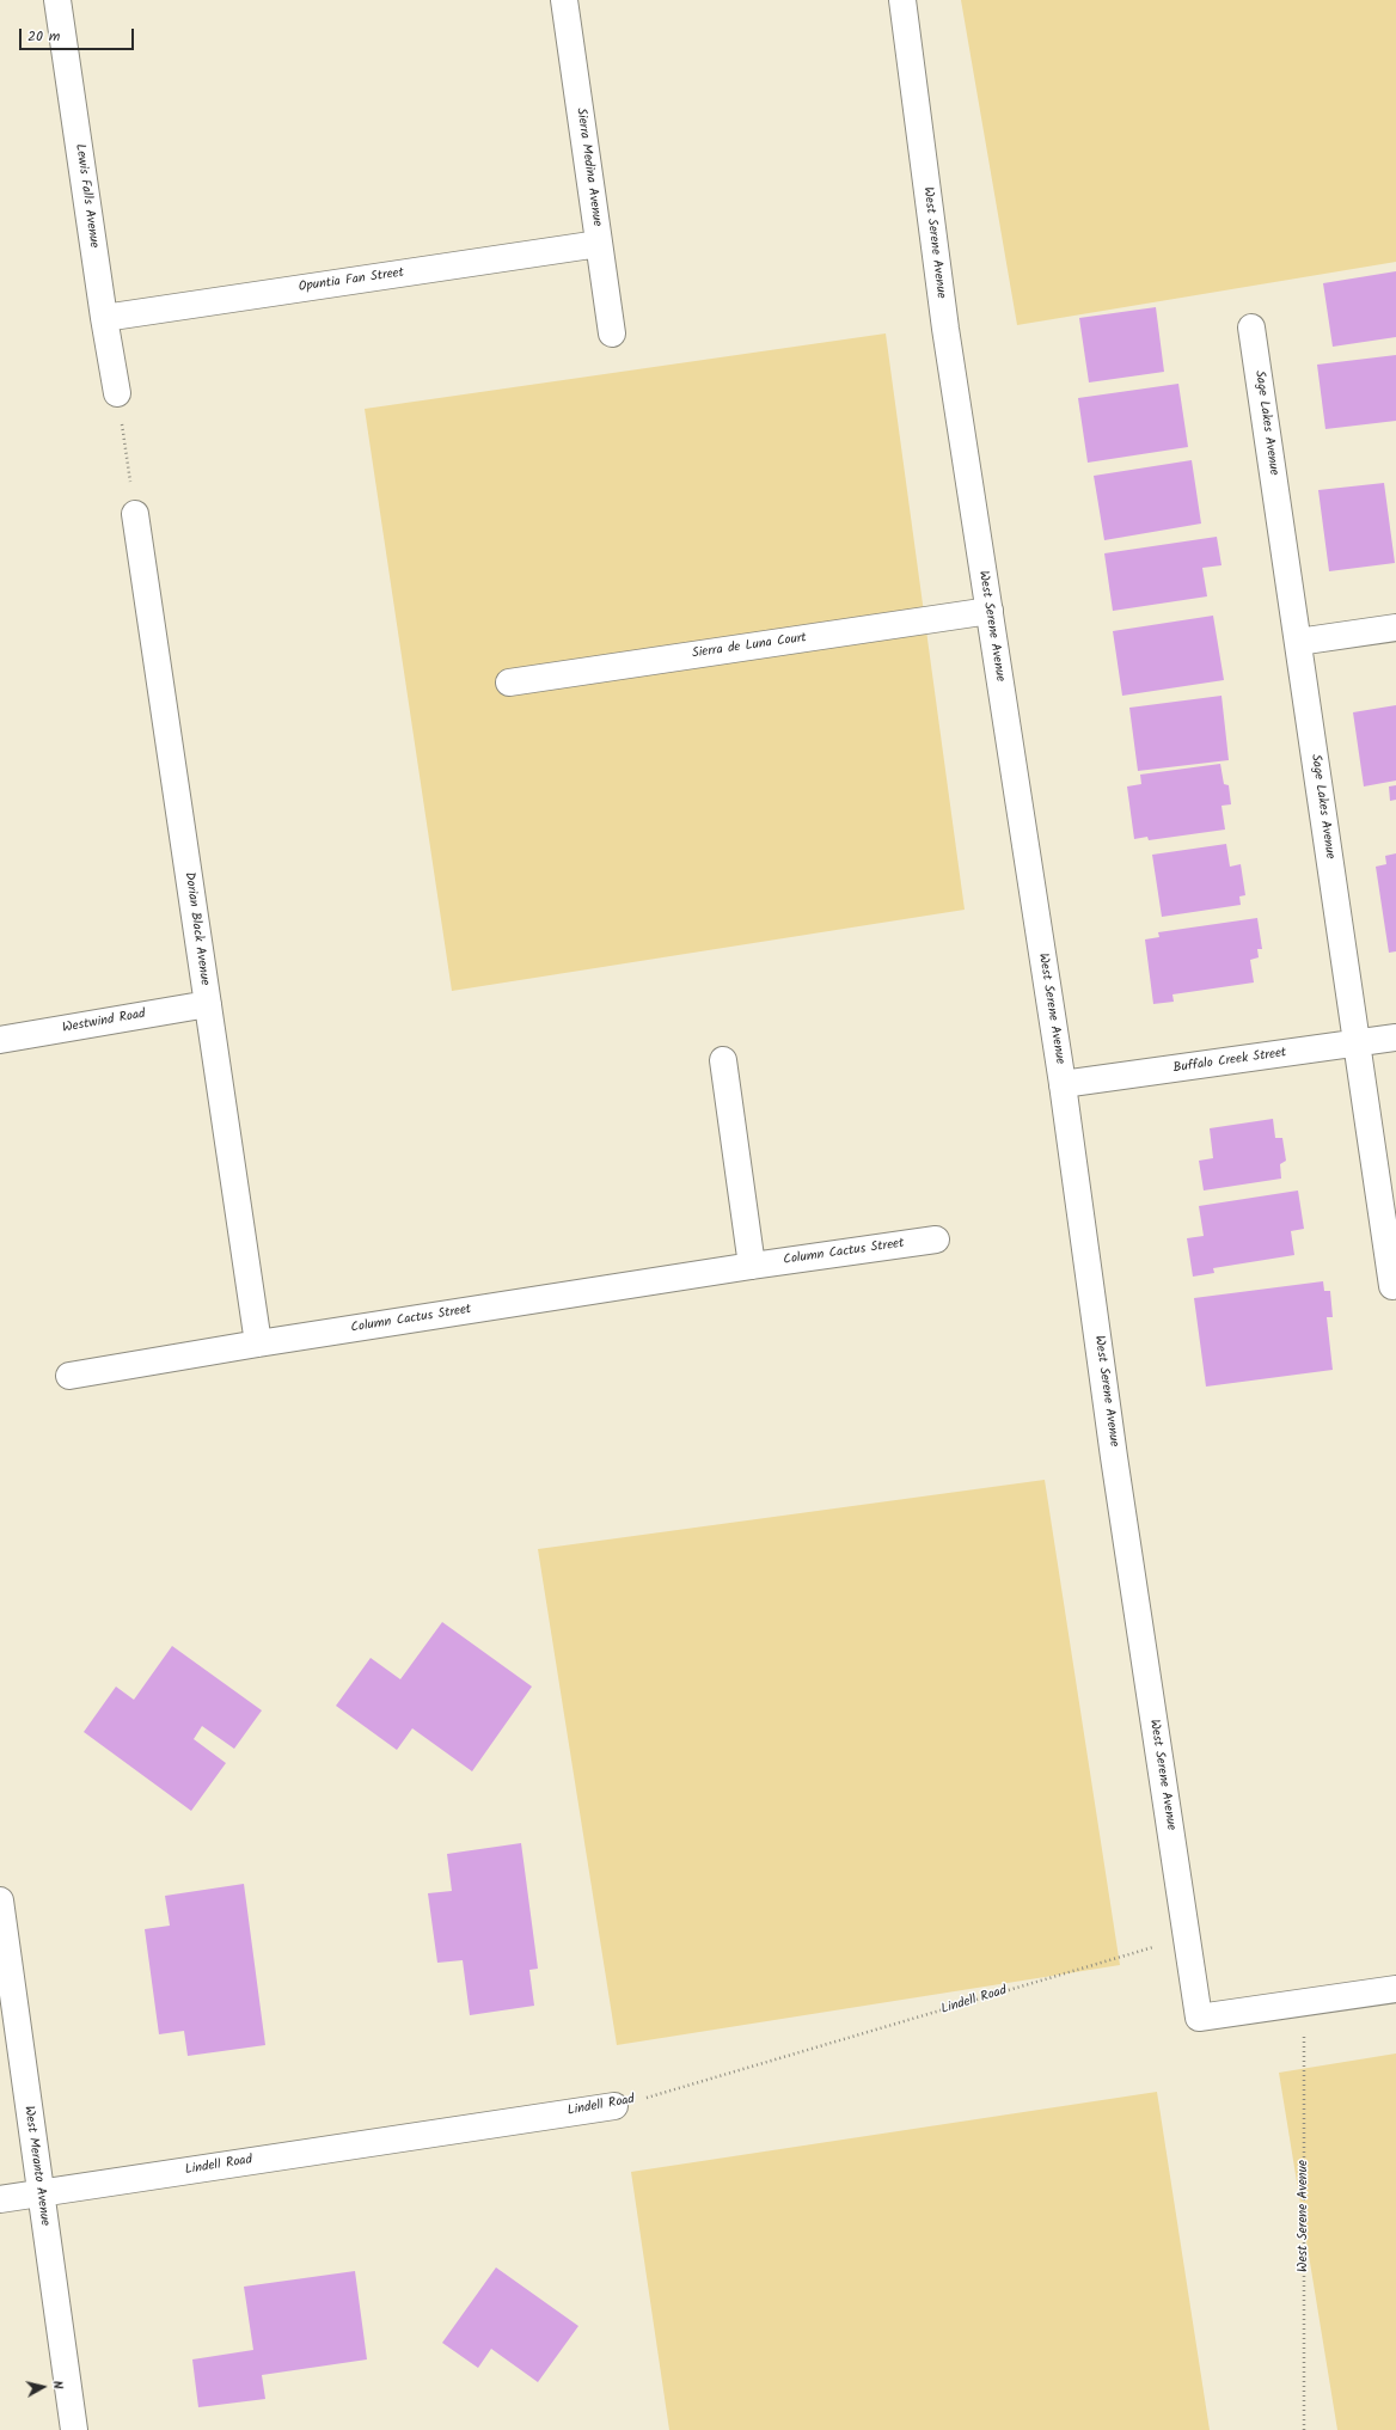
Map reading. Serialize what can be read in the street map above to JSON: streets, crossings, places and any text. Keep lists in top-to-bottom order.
{
  "streets": {
    "street": [
      "Sierra Medina Avenue",
      "Lewis Falls Avenue",
      "West Serene Avenue",
      "Opuntia Fan Street",
      "Sage Lakes Avenue",
      "Sierra de Luna Court",
      "Dorian Black Avenue",
      "Westwind Road",
      "Buffalo Creek Street",
      "Column Cactus Street",
      "Lindell Road",
      "West Meranto Avenue"
    ]
  },
  "crossings": [
    ["Sierra Medina Avenue", "Opuntia Fan Street"],
    ["Lewis Falls Avenue", "Opuntia Fan Street"],
    ["West Serene Avenue", "Sierra de Luna Court"],
    ["West Serene Avenue", "Buffalo Creek Street"],
    ["West Serene Avenue", "Lindell Road"],
    ["Sage Lakes Avenue", "Buffalo Creek Street"],
    ["Dorian Black Avenue", "Westwind Road"],
    ["Dorian Black Avenue", "Column Cactus Street"],
    ["Lindell Road", "West Meranto Avenue"]
  ],
  "scale_bar": "20 m",
  "north": "right"
}
